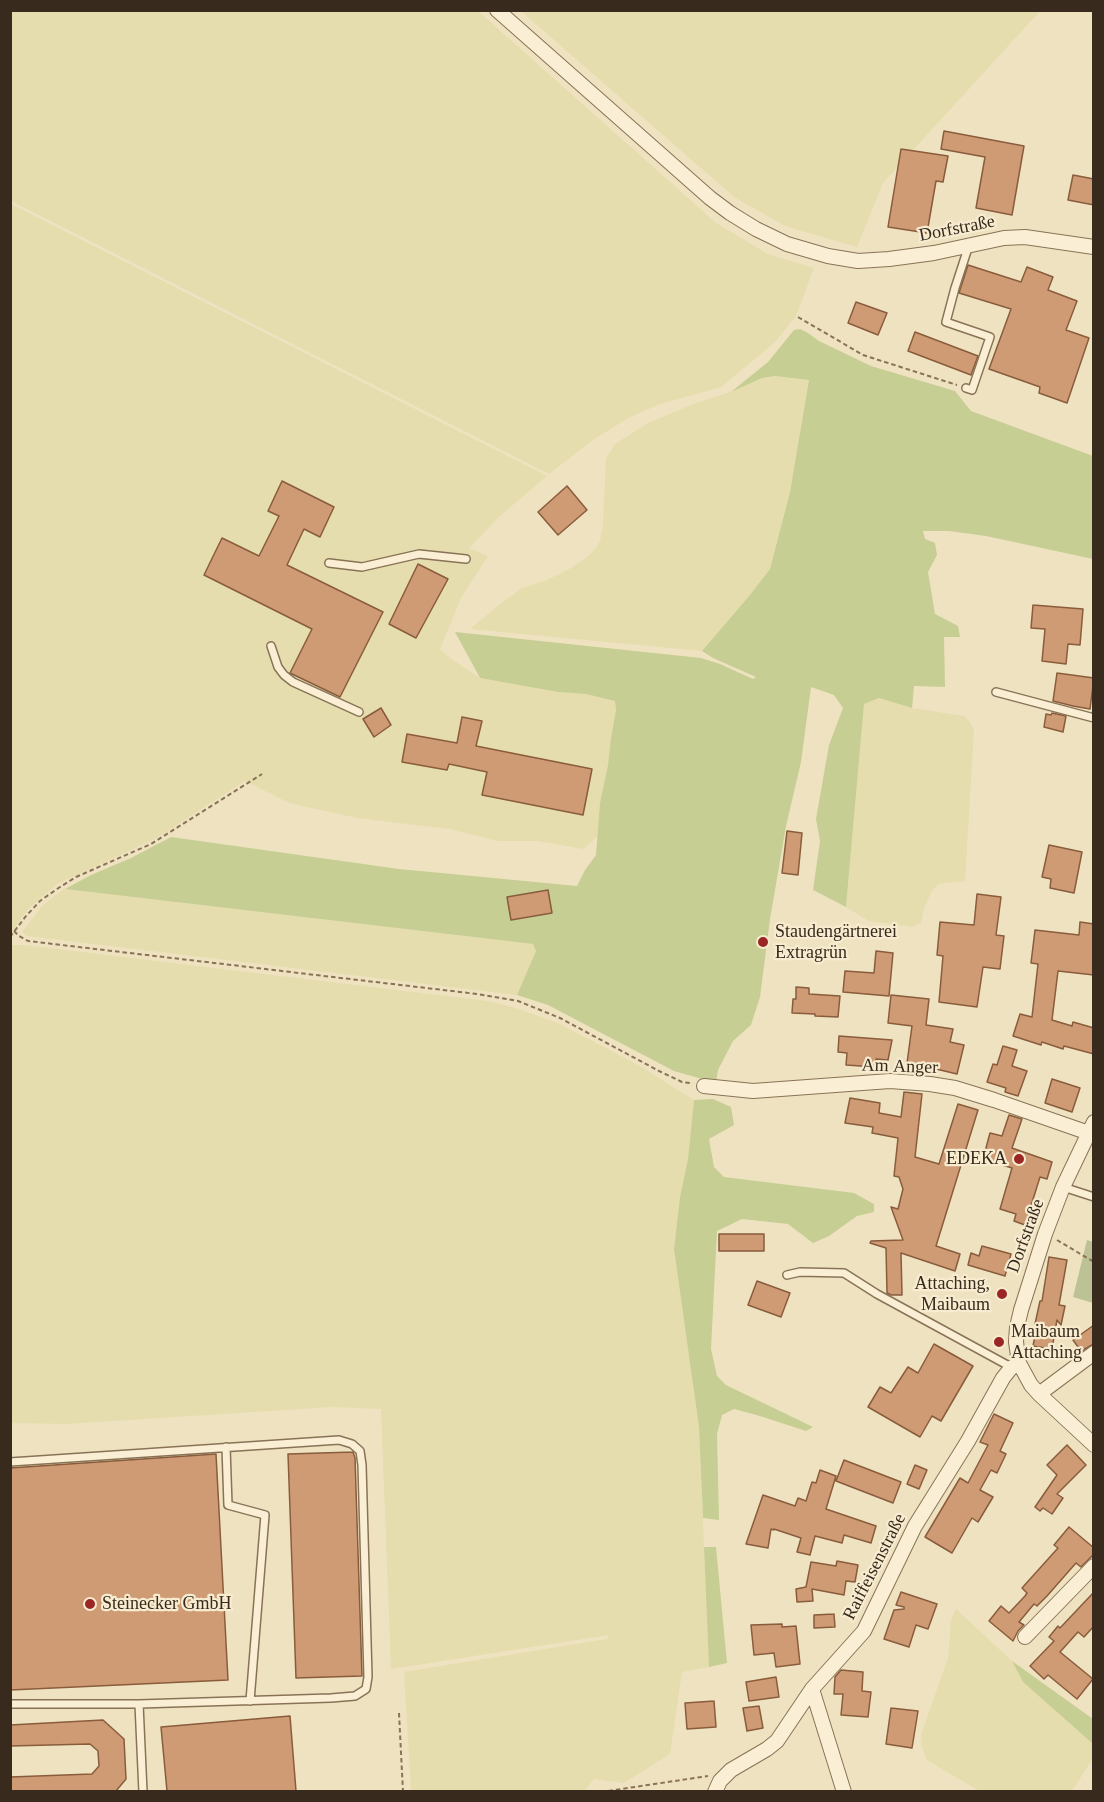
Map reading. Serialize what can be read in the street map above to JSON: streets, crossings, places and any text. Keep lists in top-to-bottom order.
{
  "streets": {
    "street": ["Dorfstraße", "Am Anger", "Raiffeisenstraße"]
  },
  "crossings": [
    ["Dorfstraße", "Am Anger"],
    ["Dorfstraße", "Raiffeisenstraße"]
  ],
  "places": [
    "Staudengärtnerei Extragrün",
    "EDEKA",
    "Attaching, Maibaum",
    "Maibaum Attaching",
    "Steinecker GmbH"
  ]
}
